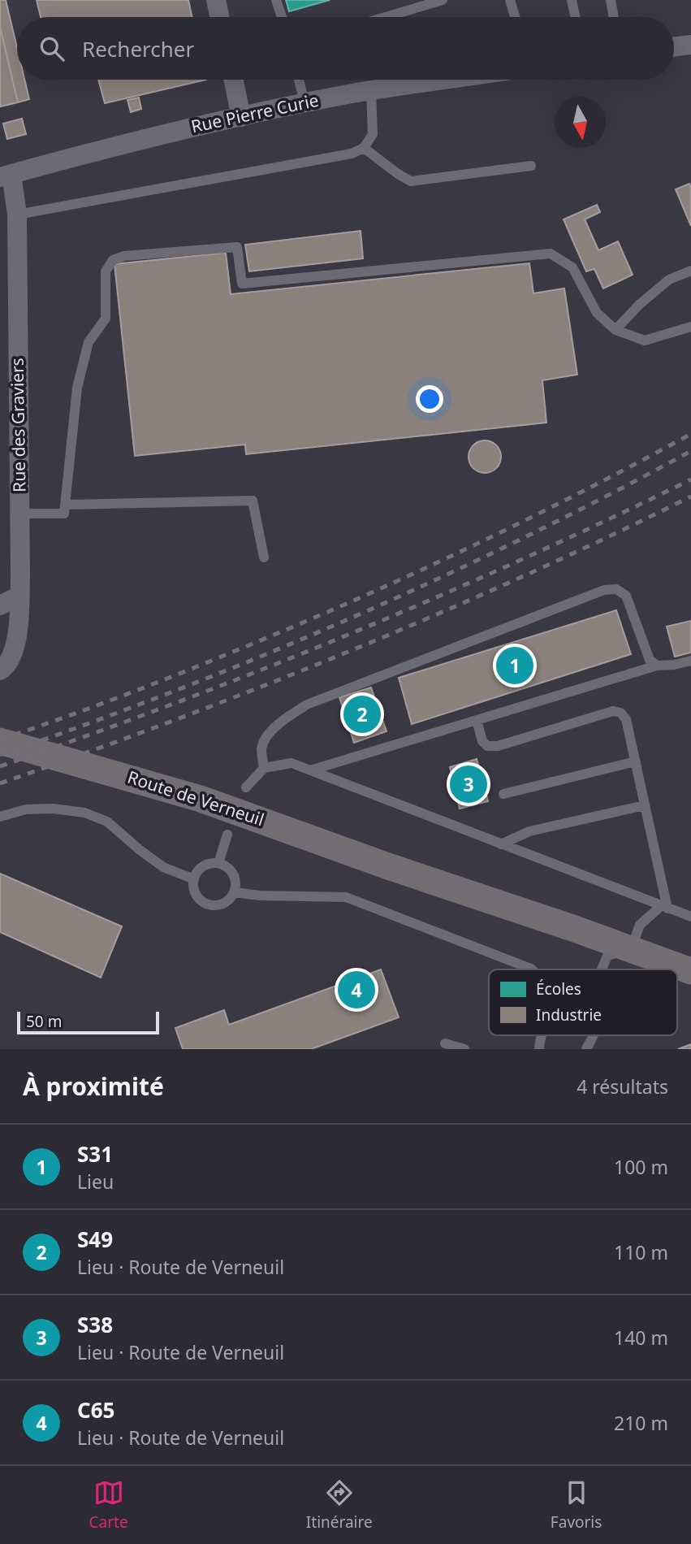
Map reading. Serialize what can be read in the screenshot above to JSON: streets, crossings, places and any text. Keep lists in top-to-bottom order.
{
  "streets": {
    "main road": ["Route de Verneuil"],
    "street": ["Rue Pierre Curie", "Rue des Graviers"]
  },
  "crossings": [
    ["Rue Pierre Curie", "Rue des Graviers"]
  ],
  "legend": ["Écoles", "Industrie"],
  "scale_bar": "50 m",
  "north": "bottom",
  "page": {
    "search": "Rechercher",
    "pins": [
      "1",
      "2",
      "3",
      "4"
    ],
    "scale": "50 m",
    "heading": ["À proximité", "4 résultats"],
    "list": [
      {
        "mark": "1",
        "name": "S31",
        "note": "Lieu",
        "value": "100 m"
      },
      {
        "mark": "2",
        "name": "S49",
        "note": "Lieu · Route de Verneuil",
        "value": "110 m"
      },
      {
        "mark": "3",
        "name": "S38",
        "note": "Lieu · Route de Verneuil",
        "value": "140 m"
      },
      {
        "mark": "4",
        "name": "C65",
        "note": "Lieu · Route de Verneuil",
        "value": "210 m"
      }
    ],
    "nav": ["Carte", "Itinéraire", "Favoris"]
  }
}
